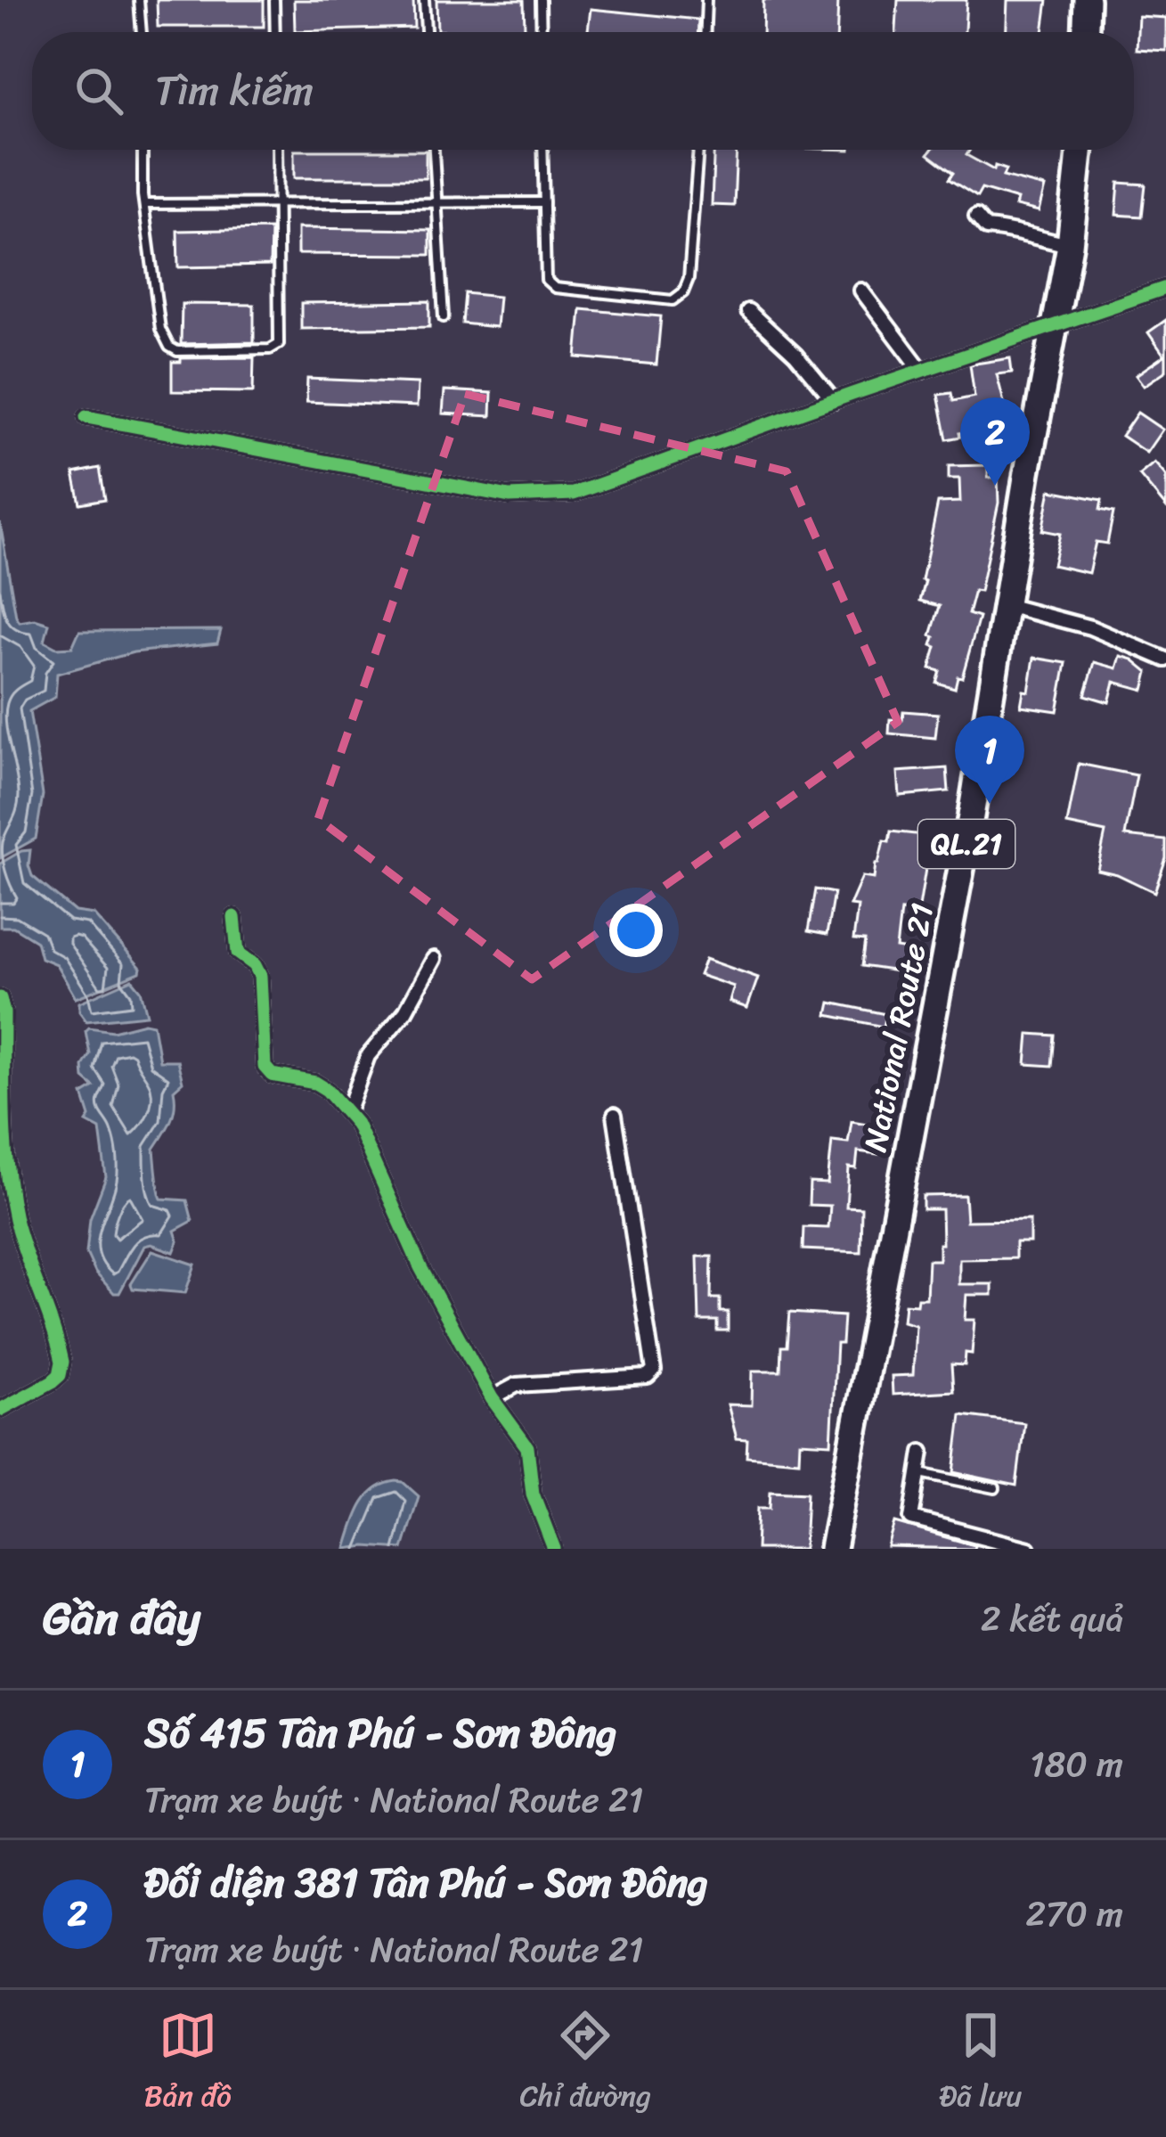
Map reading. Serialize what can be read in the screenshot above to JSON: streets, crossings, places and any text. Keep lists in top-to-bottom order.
{
  "streets": {
    "highway": ["QL.21", "National Route 21"]
  },
  "page": {
    "search": "Tìm kiếm",
    "pins": ["2", "1"],
    "heading": ["Gần đây", "2 kết quả"],
    "list": [
      {
        "mark": "1",
        "name": "Số 415 Tân Phú - Sơn Đông",
        "note": "Trạm xe buýt · National Route 21",
        "value": "180 m"
      },
      {
        "mark": "2",
        "name": "Đối diện 381 Tân Phú - Sơn Đông",
        "note": "Trạm xe buýt · National Route 21",
        "value": "270 m"
      }
    ],
    "nav": ["Bản đồ", "Chỉ đường", "Đã lưu"]
  }
}
